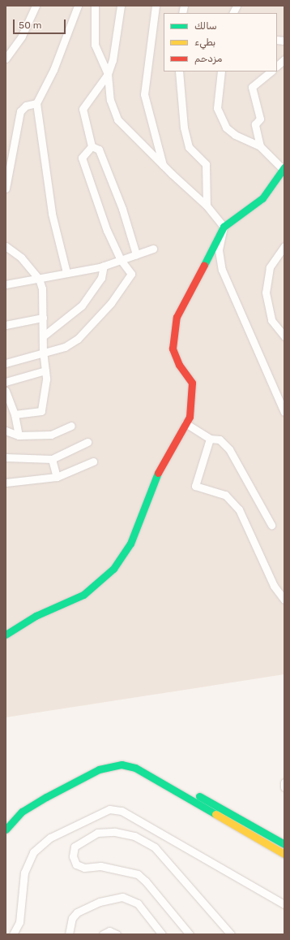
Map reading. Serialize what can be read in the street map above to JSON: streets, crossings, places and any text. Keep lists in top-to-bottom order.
{
  "legend": ["سالك", "بطيء", "مزدحم"],
  "scale_bar": "50 m"
}
